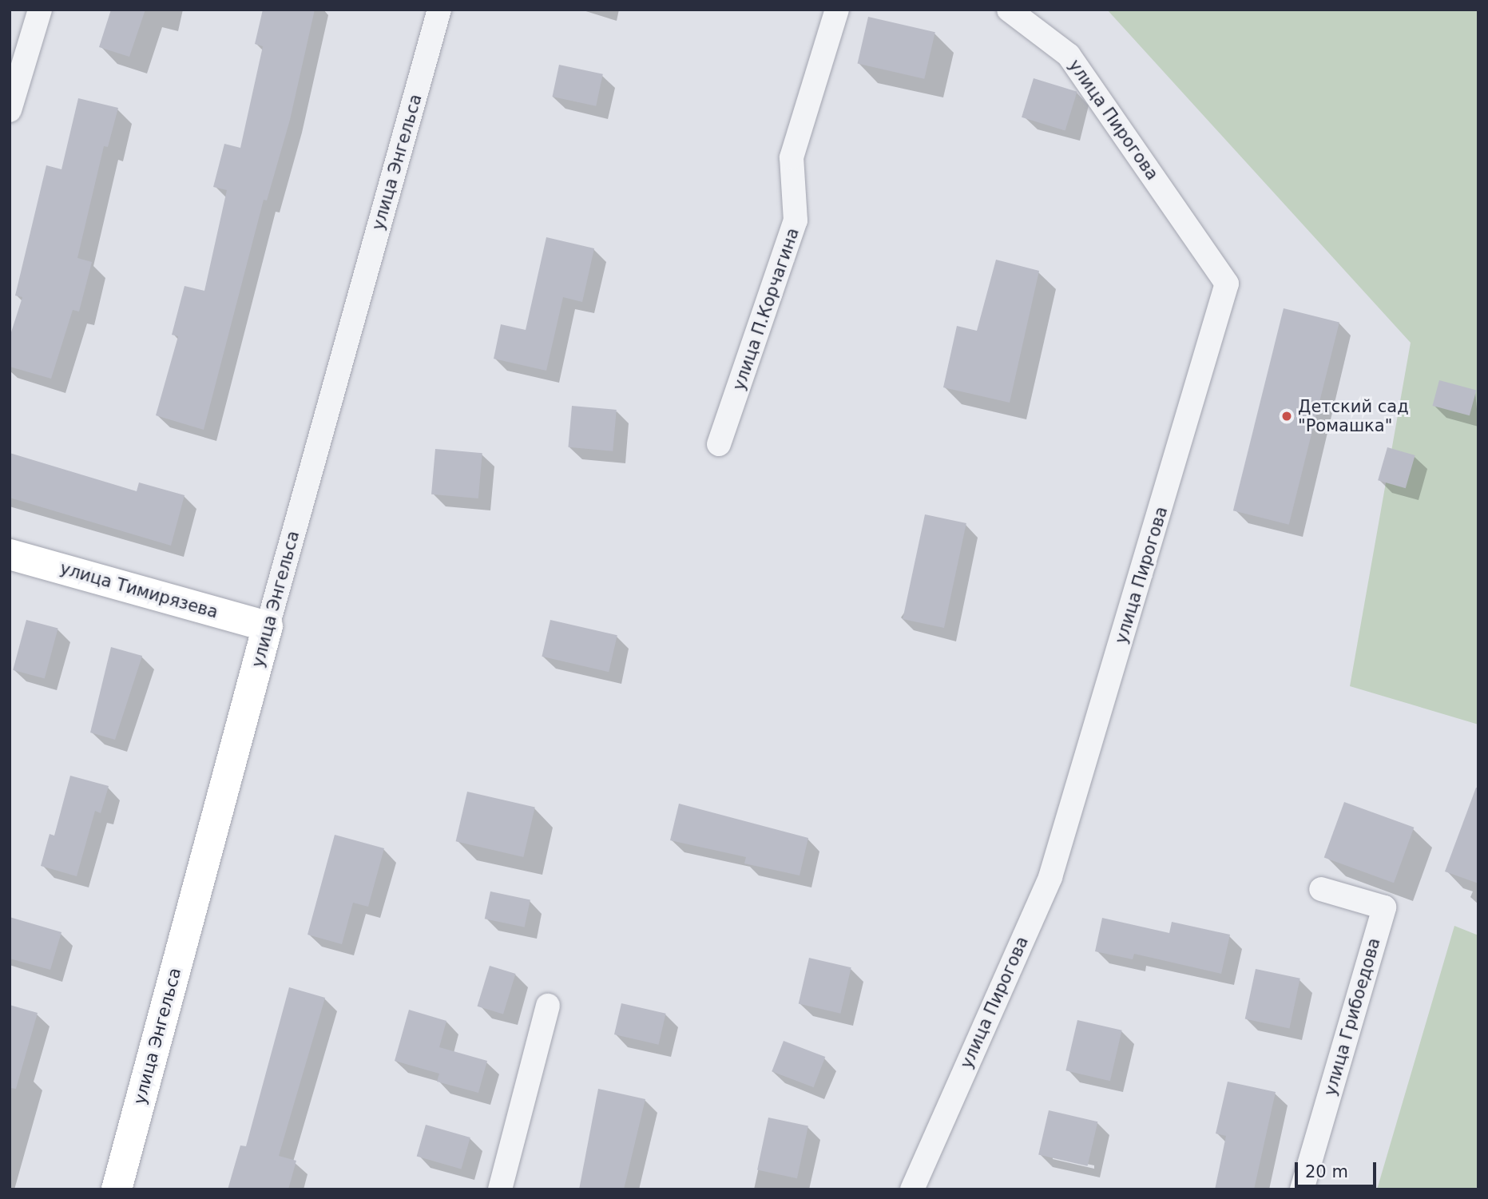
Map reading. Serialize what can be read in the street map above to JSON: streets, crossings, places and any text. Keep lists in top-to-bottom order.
{
  "streets": {
    "street": [
      "улица Пирогова",
      "улица Энгельса",
      "улица П.Корчагина",
      "улица Тимирязева",
      "улица Грибоедова"
    ]
  },
  "crossings": [
    ["улица Энгельса", "улица Тимирязева"]
  ],
  "places": ["Детский сад \"Ромашка\""],
  "scale_bar": "20 m"
}
